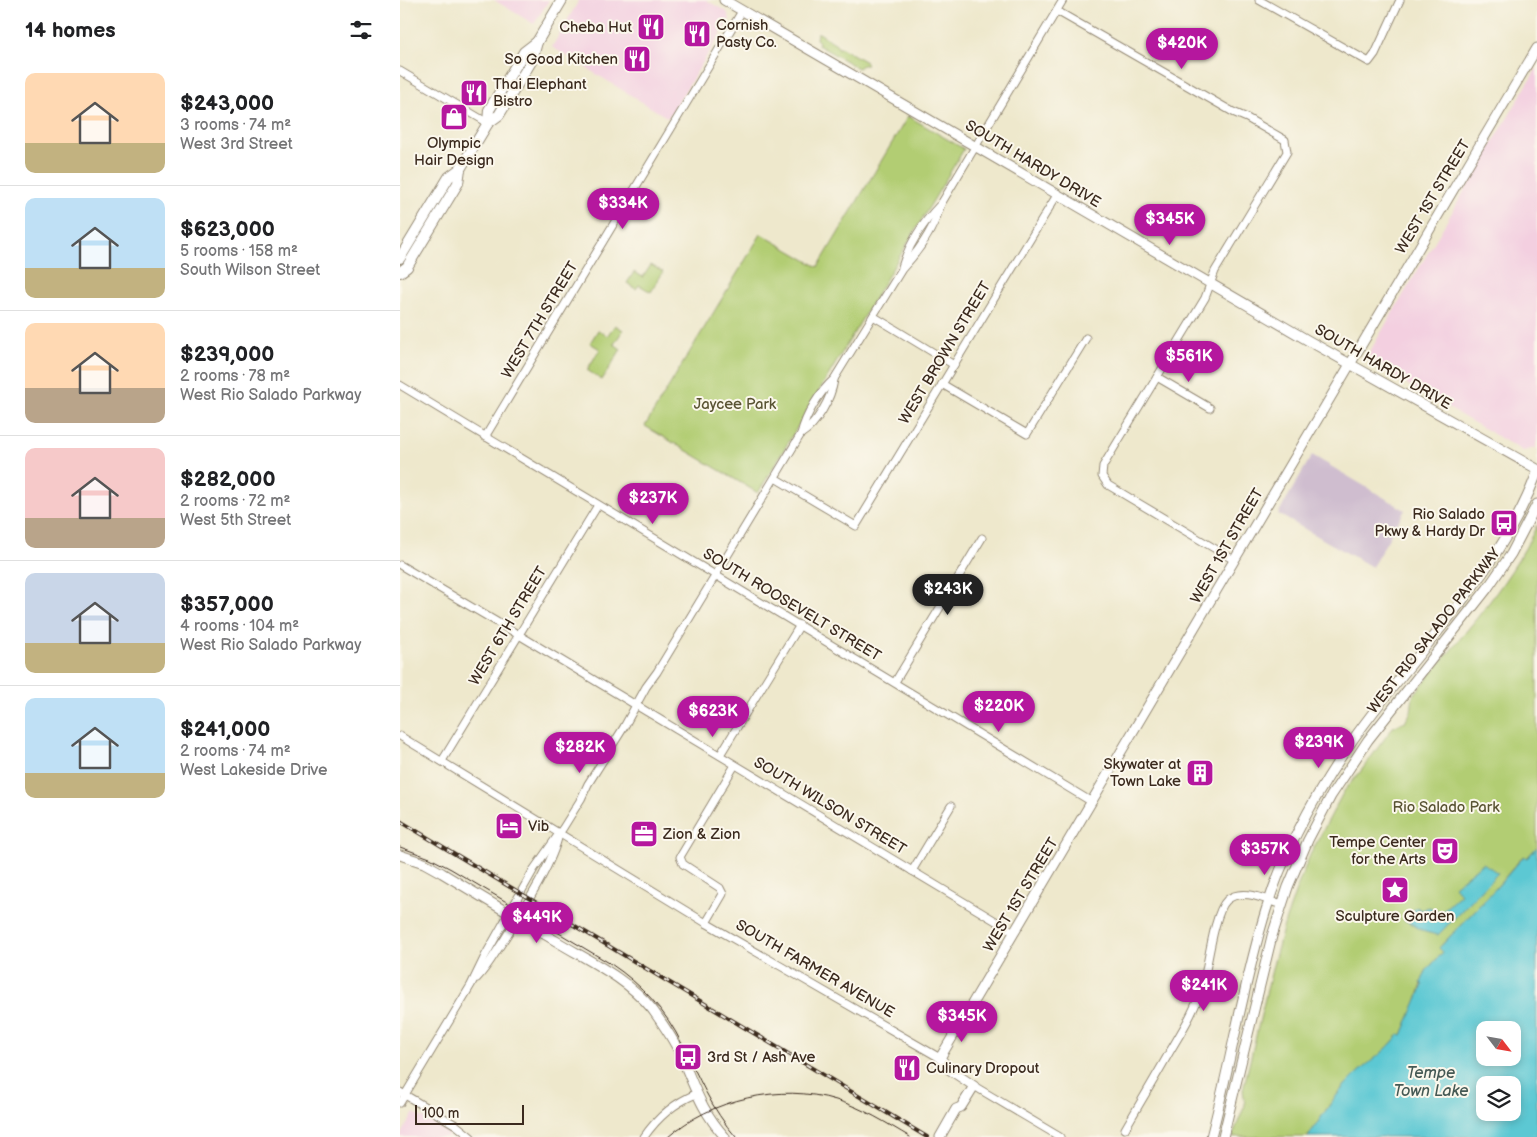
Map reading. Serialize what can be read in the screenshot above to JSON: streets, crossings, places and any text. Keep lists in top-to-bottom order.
{
  "streets": {
    "street": [
      "SOUTH HARDY DRIVE",
      "WEST 1ST STREET",
      "WEST 7TH STREET",
      "WEST BROWN STREET",
      "SOUTH ROOSEVELT STREET",
      "WEST 6TH STREET",
      "WEST RIO SALADO PARKWAY",
      "SOUTH WILSON STREET",
      "SOUTH FARMER AVENUE"
    ]
  },
  "crossings": [
    ["SOUTH HARDY DRIVE", "WEST 1ST STREET"],
    ["SOUTH HARDY DRIVE", "WEST 7TH STREET"],
    ["SOUTH HARDY DRIVE", "WEST BROWN STREET"],
    ["WEST 1ST STREET", "SOUTH ROOSEVELT STREET"],
    ["WEST 1ST STREET", "SOUTH WILSON STREET"],
    ["WEST 1ST STREET", "SOUTH FARMER AVENUE"],
    ["WEST 7TH STREET", "SOUTH ROOSEVELT STREET"],
    ["SOUTH ROOSEVELT STREET", "WEST 6TH STREET"],
    ["WEST 6TH STREET", "SOUTH WILSON STREET"],
    ["WEST 6TH STREET", "SOUTH FARMER AVENUE"]
  ],
  "water": ["Tempe Town Lake"],
  "parks": ["Jaycee Park", "Rio Salado Park"],
  "places": {
    "restaurant": [
      "Cheba Hut",
      "Cornish Pasty Co.",
      "So Good Kitchen",
      "Thai Elephant Bistro",
      "Culinary Dropout"
    ],
    "shop": ["Olympic Hair Design"],
    "bus stop": ["Rio Salado Pkwy & Hardy Dr", "3rd St / Ash Ave"],
    "building": ["Skywater at Town Lake"],
    "hotel": ["Vib"],
    "office": ["Zion & Zion"],
    "theatre": ["Tempe Center for the Arts"],
    "place": ["Sculpture Garden"]
  },
  "scale_bar": "100 m",
  "north": "bottom right",
  "page": {
    "heading": "14 homes",
    "price": [
      "$420K",
      "$334K",
      "$345K",
      "$561K",
      "$237K",
      "$243K",
      "$220K",
      "$623K",
      "$239K",
      "$282K",
      "$357K",
      "$449K",
      "$241K",
      "$345K"
    ],
    "list": [
      {
        "name": "$243,000",
        "note": "3 rooms · 74 m² · West 3rd Street"
      },
      {
        "name": "$623,000",
        "note": "5 rooms · 158 m² · South Wilson Street"
      },
      {
        "name": "$239,000",
        "note": "2 rooms · 78 m² · West Rio Salado Parkway"
      },
      {
        "name": "$282,000",
        "note": "2 rooms · 72 m² · West 5th Street"
      },
      {
        "name": "$357,000",
        "note": "4 rooms · 104 m² · West Rio Salado Parkway"
      },
      {
        "name": "$241,000",
        "note": "2 rooms · 74 m² · West Lakeside Drive"
      }
    ],
    "scale": "100 m"
  }
}
